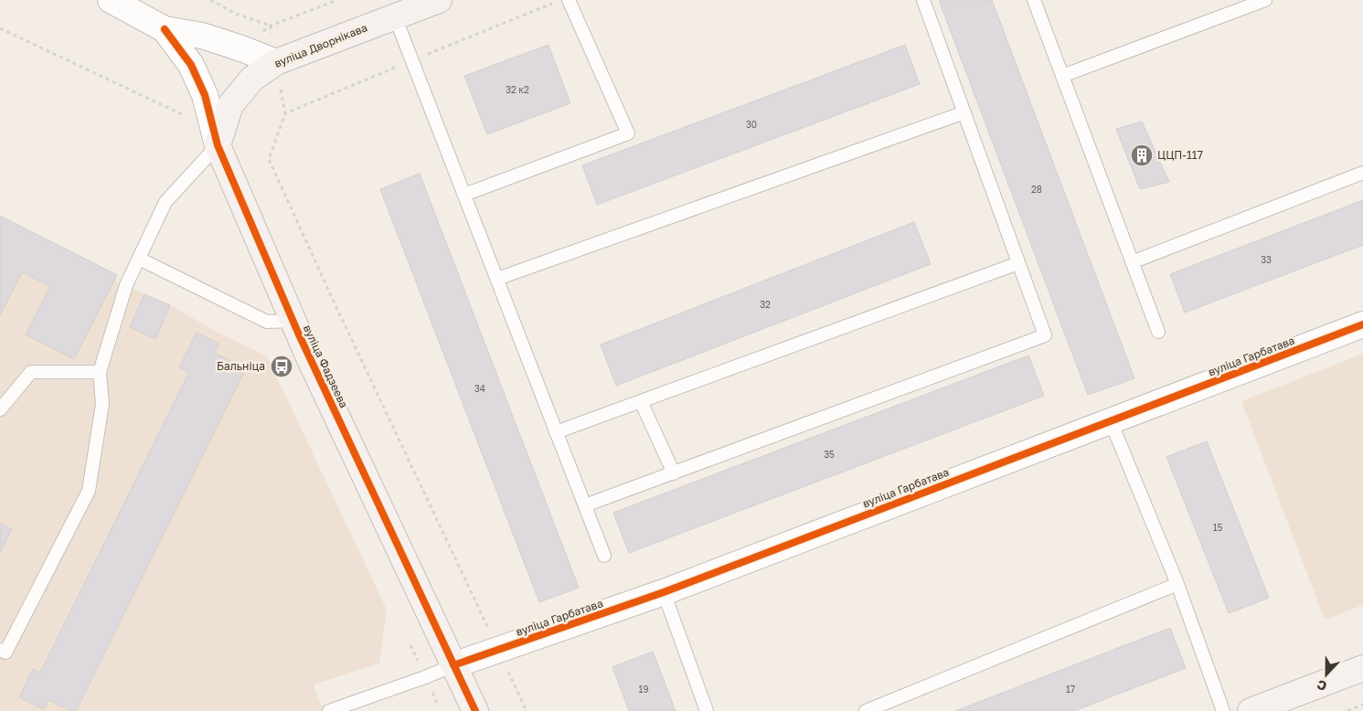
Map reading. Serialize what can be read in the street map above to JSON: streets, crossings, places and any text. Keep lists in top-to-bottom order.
{
  "streets": {
    "street": ["вуліца Дворнікава", "вуліца Гарбатава", "вуліца Фадзеева"]
  },
  "crossings": [
    ["вуліца Дворнікава", "вуліца Фадзеева"],
    ["вуліца Гарбатава", "вуліца Фадзеева"]
  ],
  "places": {
    "building": ["ЦЦП-117"],
    "bus stop": ["Бальніца"]
  },
  "house_numbers": [
    "32 к2",
    "30",
    "28",
    "33",
    "32",
    "34",
    "35",
    "15",
    "19",
    "17"
  ],
  "north": "bottom"
}
